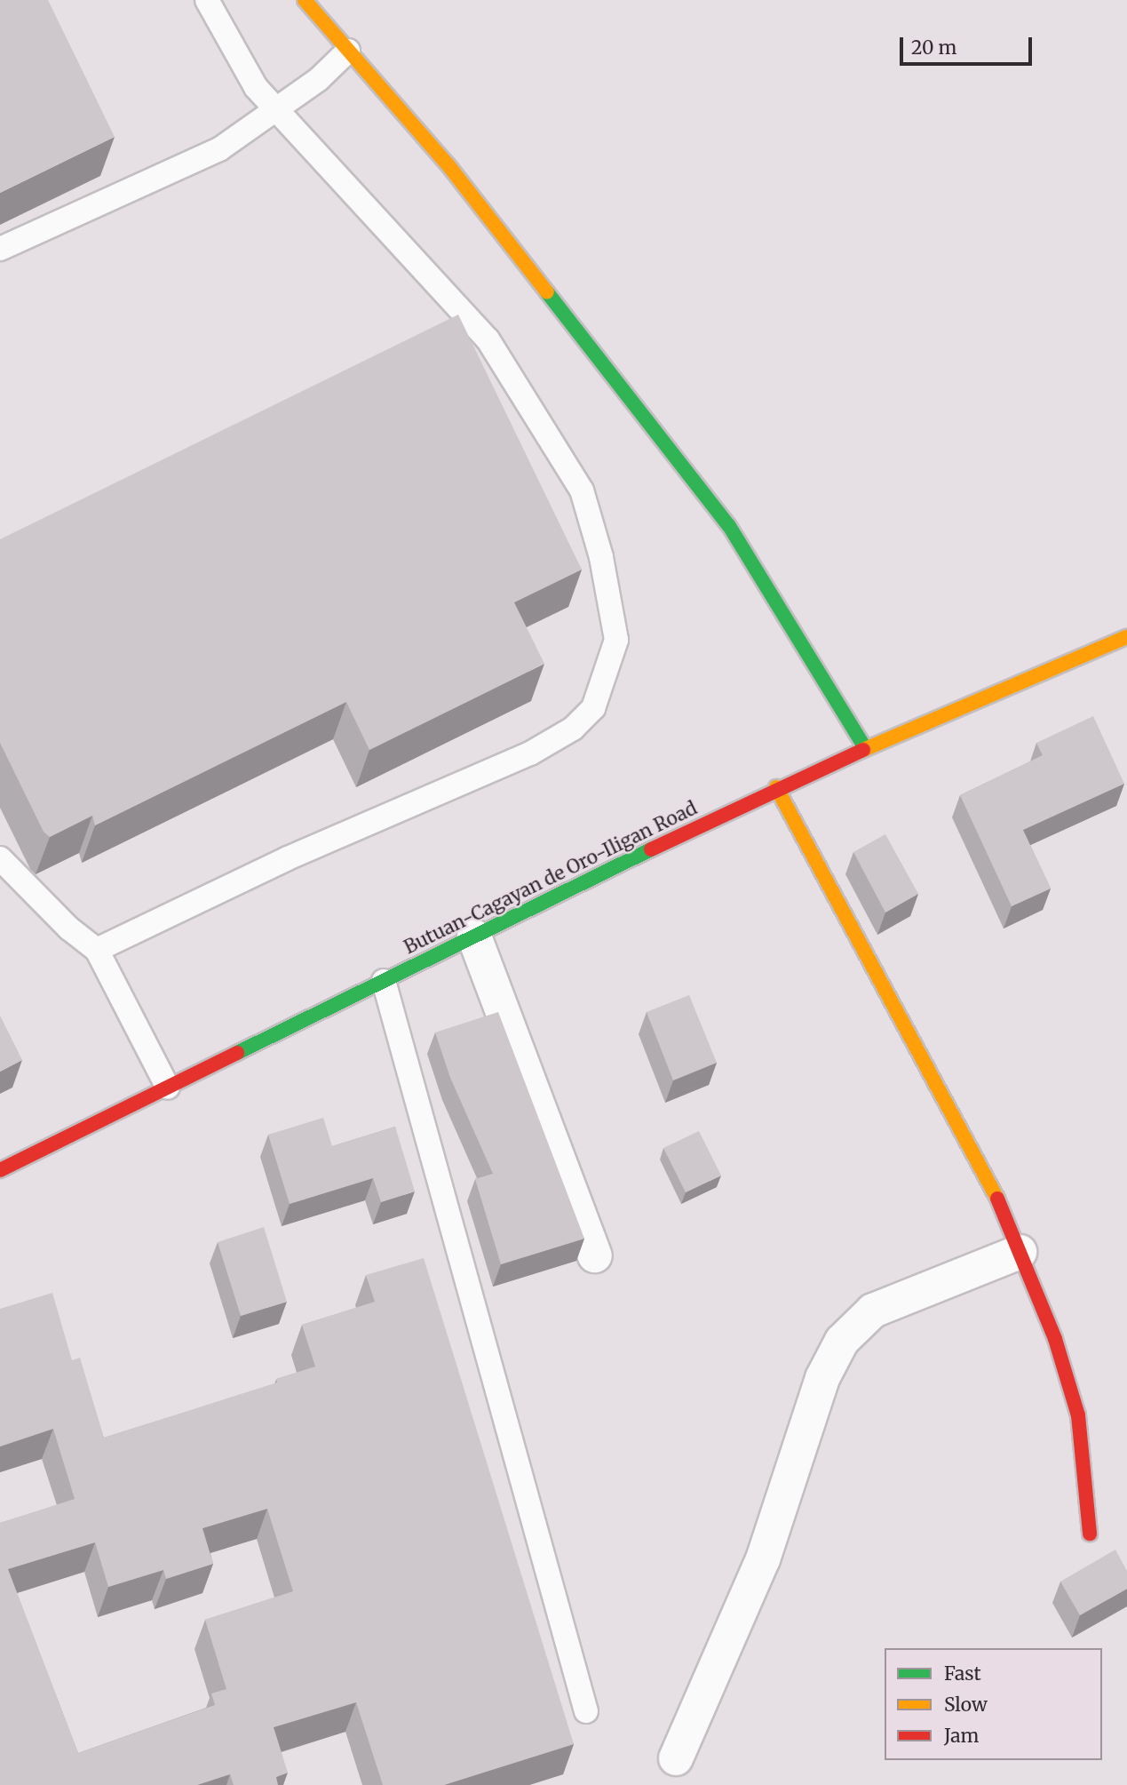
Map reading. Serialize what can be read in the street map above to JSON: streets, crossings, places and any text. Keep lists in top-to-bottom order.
{
  "streets": {
    "main road": ["Butuan-Cagayan de Oro-Iligan Road"]
  },
  "legend": ["Fast", "Slow", "Jam"],
  "scale_bar": "20 m"
}
